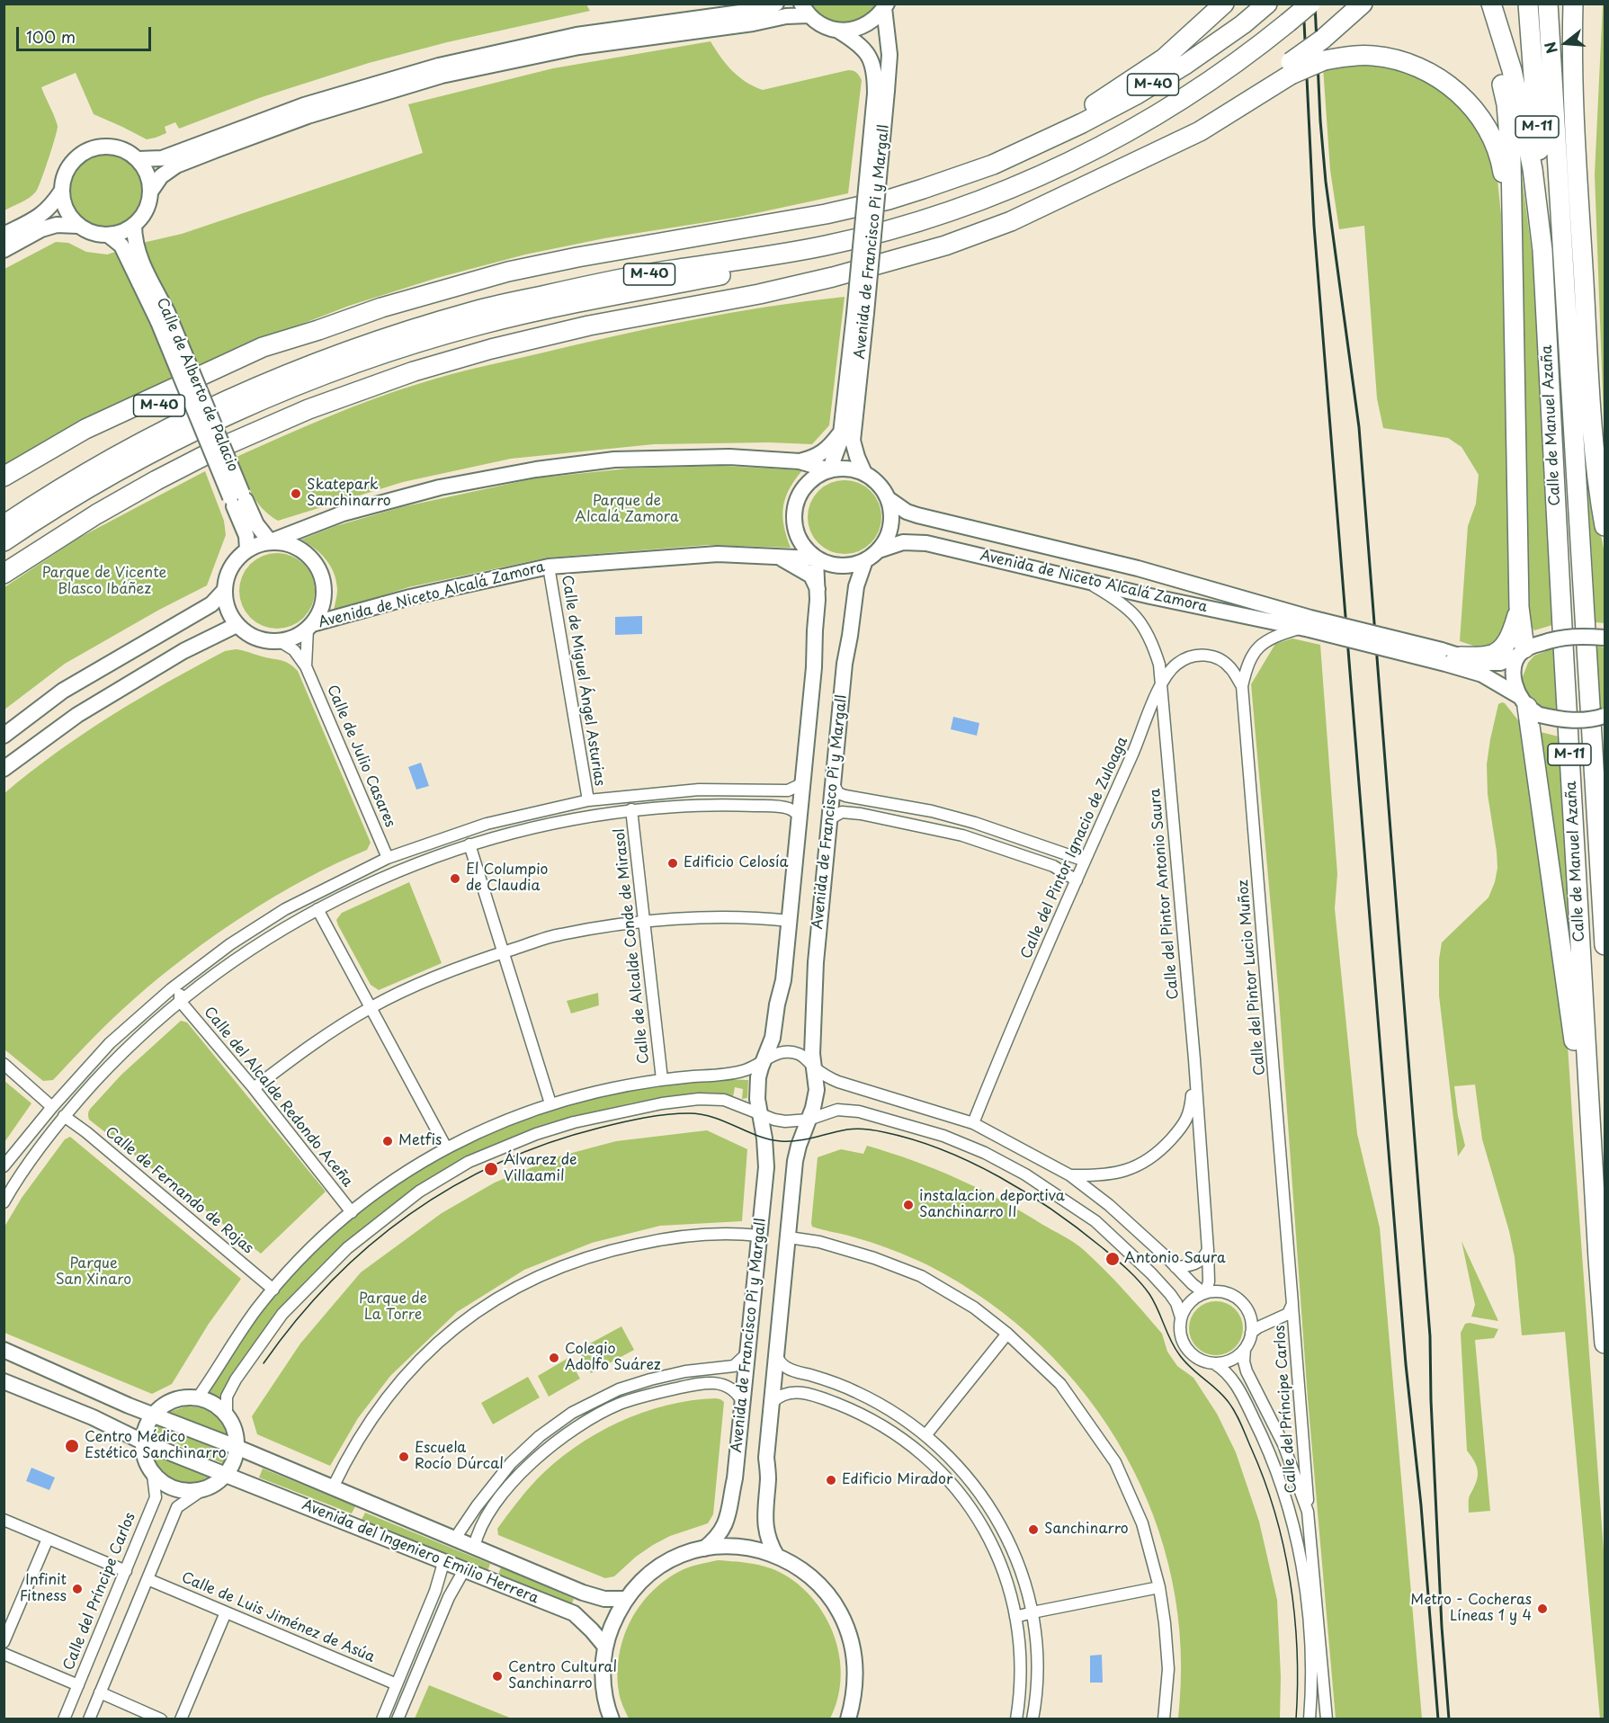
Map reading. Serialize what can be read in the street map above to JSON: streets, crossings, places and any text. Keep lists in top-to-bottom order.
{
  "streets": {
    "highway": ["M-40", "M-11", "Calle de Manuel Azaña"],
    "street": [
      "Avenida de Francisco Pi y Margall",
      "Calle de Alberto de Palacio",
      "Avenida de Niceto Alcalá Zamora",
      "Calle de Miguel Ángel Asturias",
      "Calle de Julio Casares",
      "Calle del Pintor Ignacio de Zuloaga",
      "Calle del Pintor Antonio Saura",
      "Calle de Alcalde Conde de Mirasol",
      "Calle del Pintor Lucio Muñoz",
      "Calle del Alcalde Redondo Aceña",
      "Calle de Fernando de Rojas",
      "Calle del Príncipe Carlos",
      "Avenida del Ingeniero Emilio Herrera",
      "Calle de Luis Jiménez de Asúa"
    ]
  },
  "crossings": [
    ["M-11", "Calle de Manuel Azaña"],
    ["Avenida de Francisco Pi y Margall", "Avenida de Niceto Alcalá Zamora"],
    ["Calle de Alberto de Palacio", "Avenida de Niceto Alcalá Zamora"],
    ["Calle de Alberto de Palacio", "Calle de Julio Casares"],
    ["Avenida de Niceto Alcalá Zamora", "Calle de Miguel Ángel Asturias"],
    ["Avenida de Niceto Alcalá Zamora", "Calle de Julio Casares"],
    ["Avenida de Niceto Alcalá Zamora", "Calle del Pintor Antonio Saura"],
    ["Avenida de Niceto Alcalá Zamora", "Calle del Pintor Lucio Muñoz"],
    ["Calle del Pintor Ignacio de Zuloaga", "Calle del Pintor Antonio Saura"],
    ["Calle del Pintor Ignacio de Zuloaga", "Calle del Pintor Lucio Muñoz"],
    ["Calle del Pintor Antonio Saura", "Calle del Príncipe Carlos"],
    ["Calle del Pintor Lucio Muñoz", "Calle del Príncipe Carlos"]
  ],
  "parks": [
    "Parque de Alcalá Zamora",
    "Parque de Vicente Blasco Ibáñez",
    "Parque San Xinaro",
    "Parque de La Torre"
  ],
  "places": [
    "Skatepark Sanchinarro",
    "Edificio Celosía",
    "El Columpio de Claudia",
    "Metfis",
    "Álvarez de Villaamil",
    "instalacion deportiva Sanchinarro II",
    "Antonio Saura",
    "Colegio Adolfo Suárez",
    "Centro Médico Estético Sanchinarro",
    "Escuela Rocío Dúrcal",
    "Edificio Mirador",
    "Sanchinarro",
    "Infinit Fitness",
    "Metro - Cocheras Líneas 1 y 4",
    "Centro Cultural Sanchinarro"
  ],
  "scale_bar": "100 m",
  "north": "left"
}
